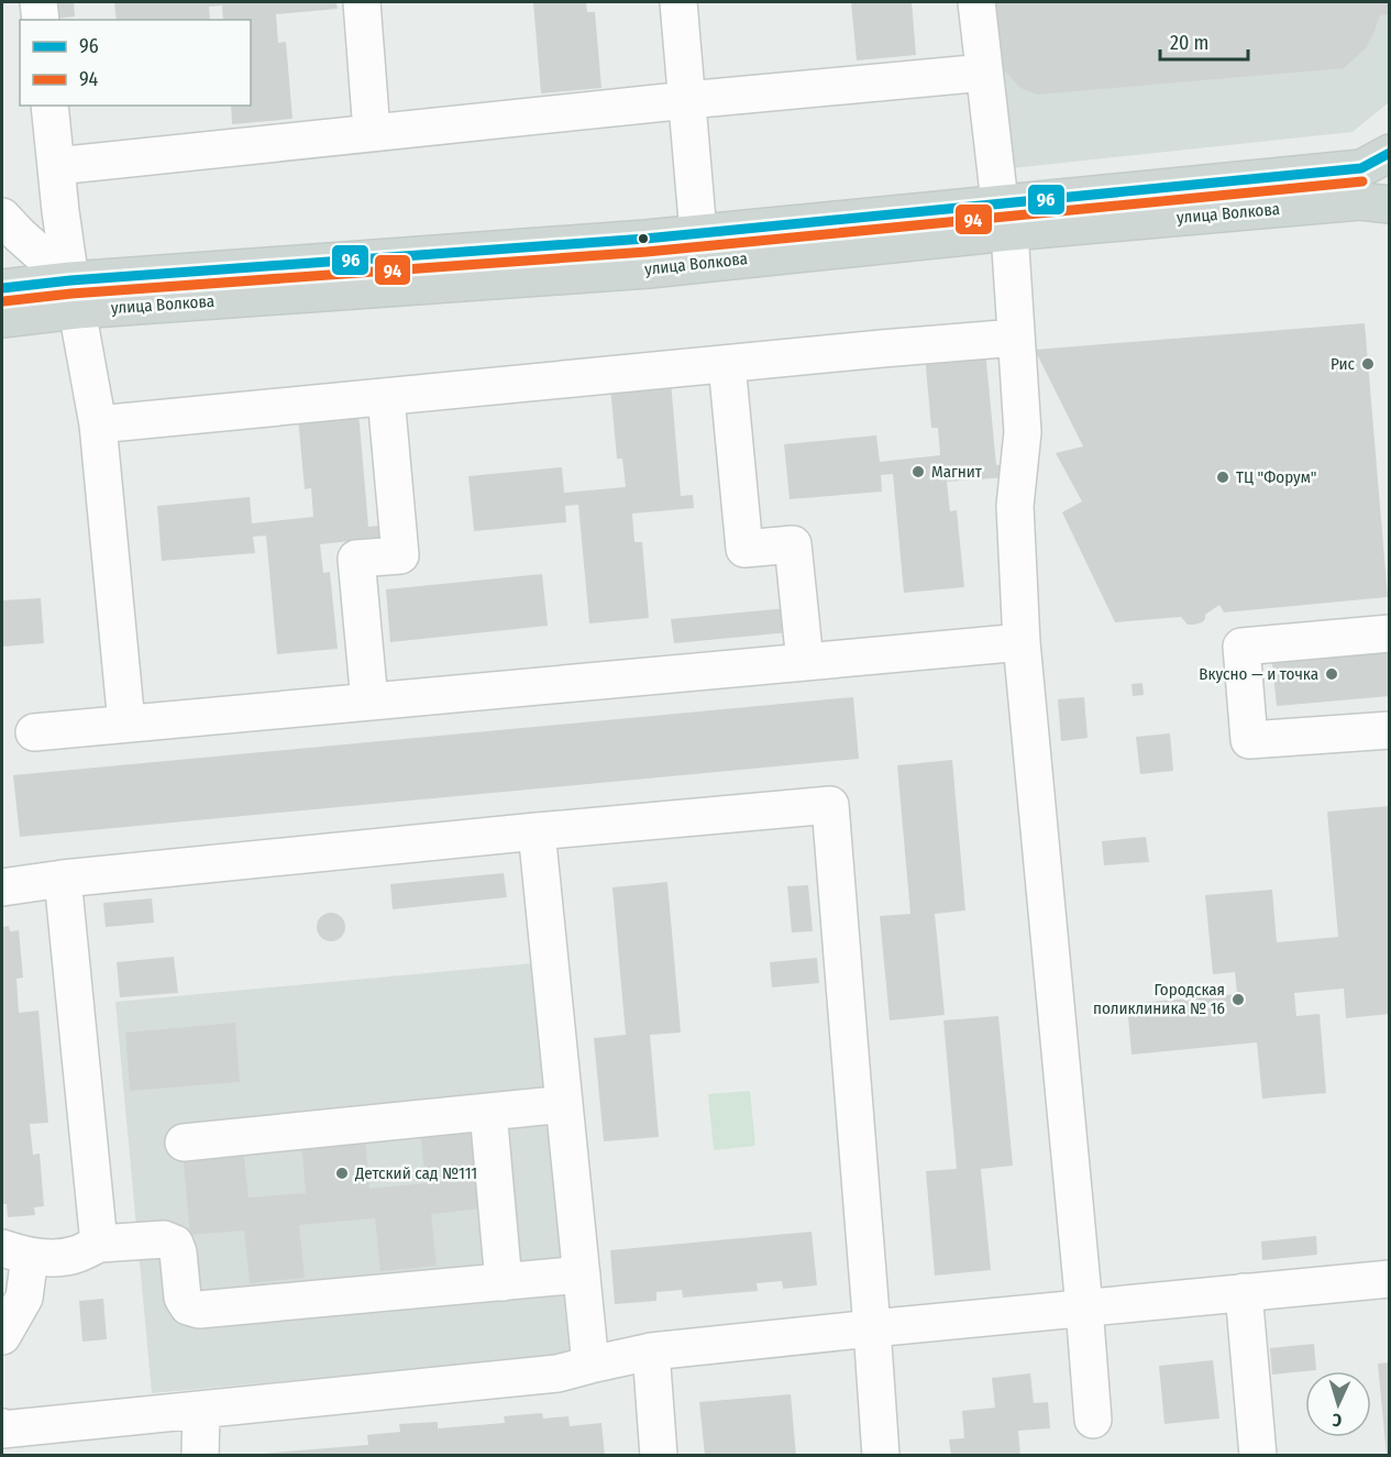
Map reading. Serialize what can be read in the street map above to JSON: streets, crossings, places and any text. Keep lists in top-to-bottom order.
{
  "streets": {
    "main road": ["улица Волкова"]
  },
  "places": [
    "Рис",
    "Магнит",
    "ТЦ \"Форум\"",
    "Вкусно — и точка",
    "Городская поликлиника № 16",
    "Детский сад №111"
  ],
  "lines": ["transit line 96", "transit line 94"],
  "legend": ["96", "94"],
  "scale_bar": "20 m",
  "north": "bottom"
}
